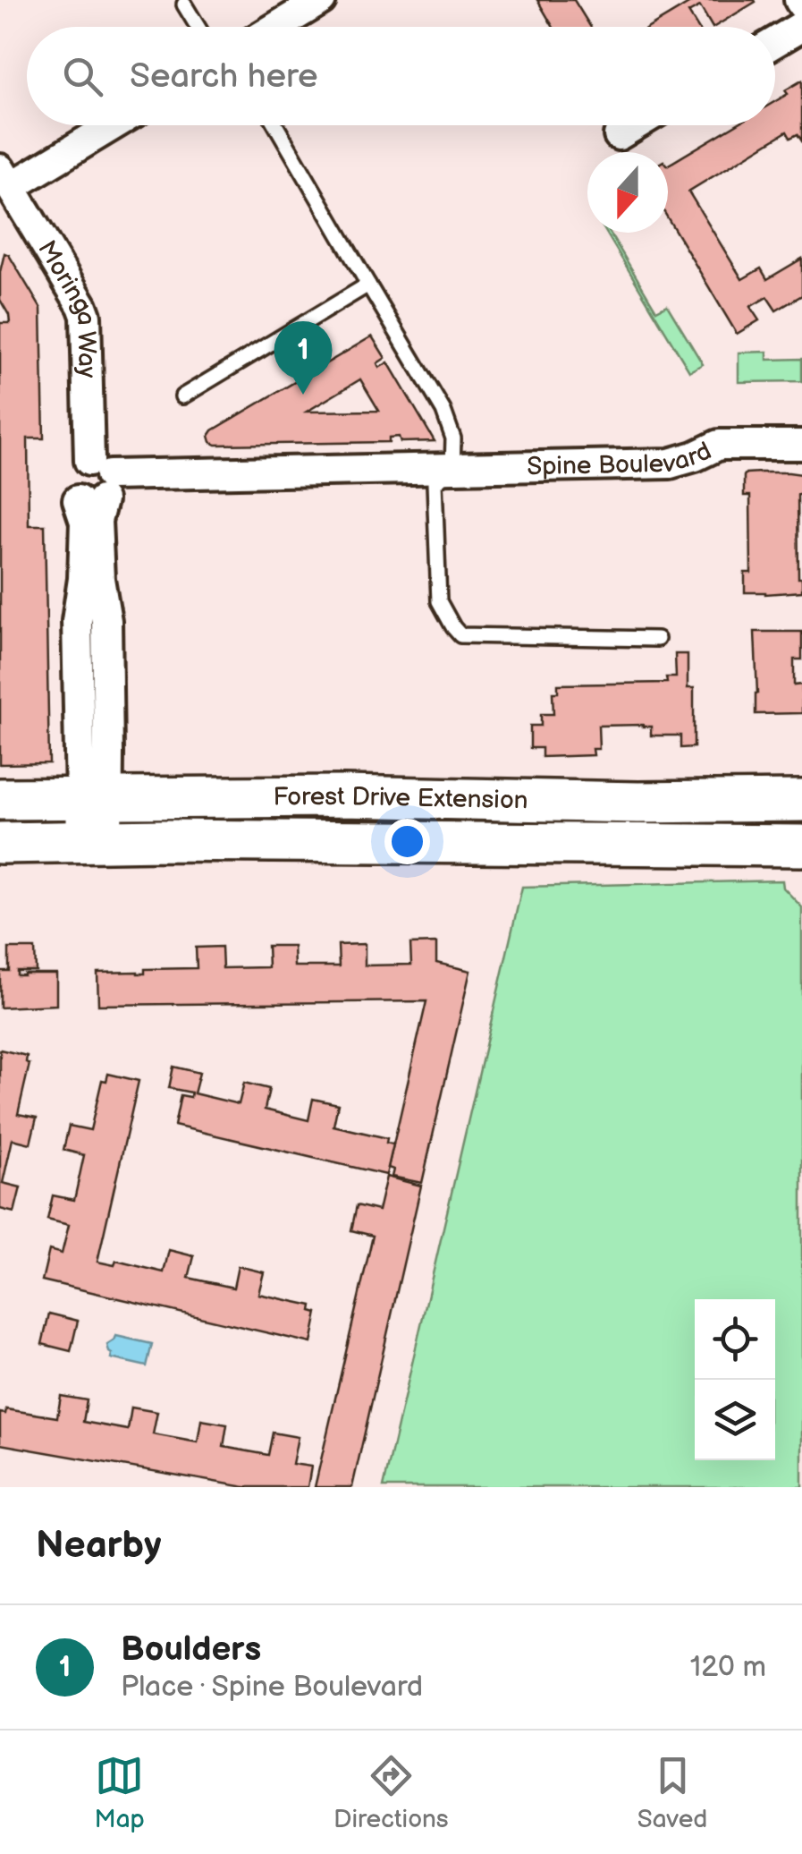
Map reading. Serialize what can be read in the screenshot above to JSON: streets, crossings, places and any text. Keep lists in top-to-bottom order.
{
  "streets": {
    "street": ["Moringa Way", "Spine Boulevard", "Forest Drive Extension"]
  },
  "crossings": [
    ["Moringa Way", "Spine Boulevard"],
    ["Moringa Way", "Forest Drive Extension"]
  ],
  "north": "bottom",
  "page": {
    "search": "Search here",
    "pins": "1",
    "heading": "Nearby",
    "list": [
      {
        "mark": "1",
        "name": "Boulders",
        "note": "Place · Spine Boulevard",
        "value": "120 m"
      }
    ],
    "nav": ["Map", "Directions", "Saved"]
  }
}
